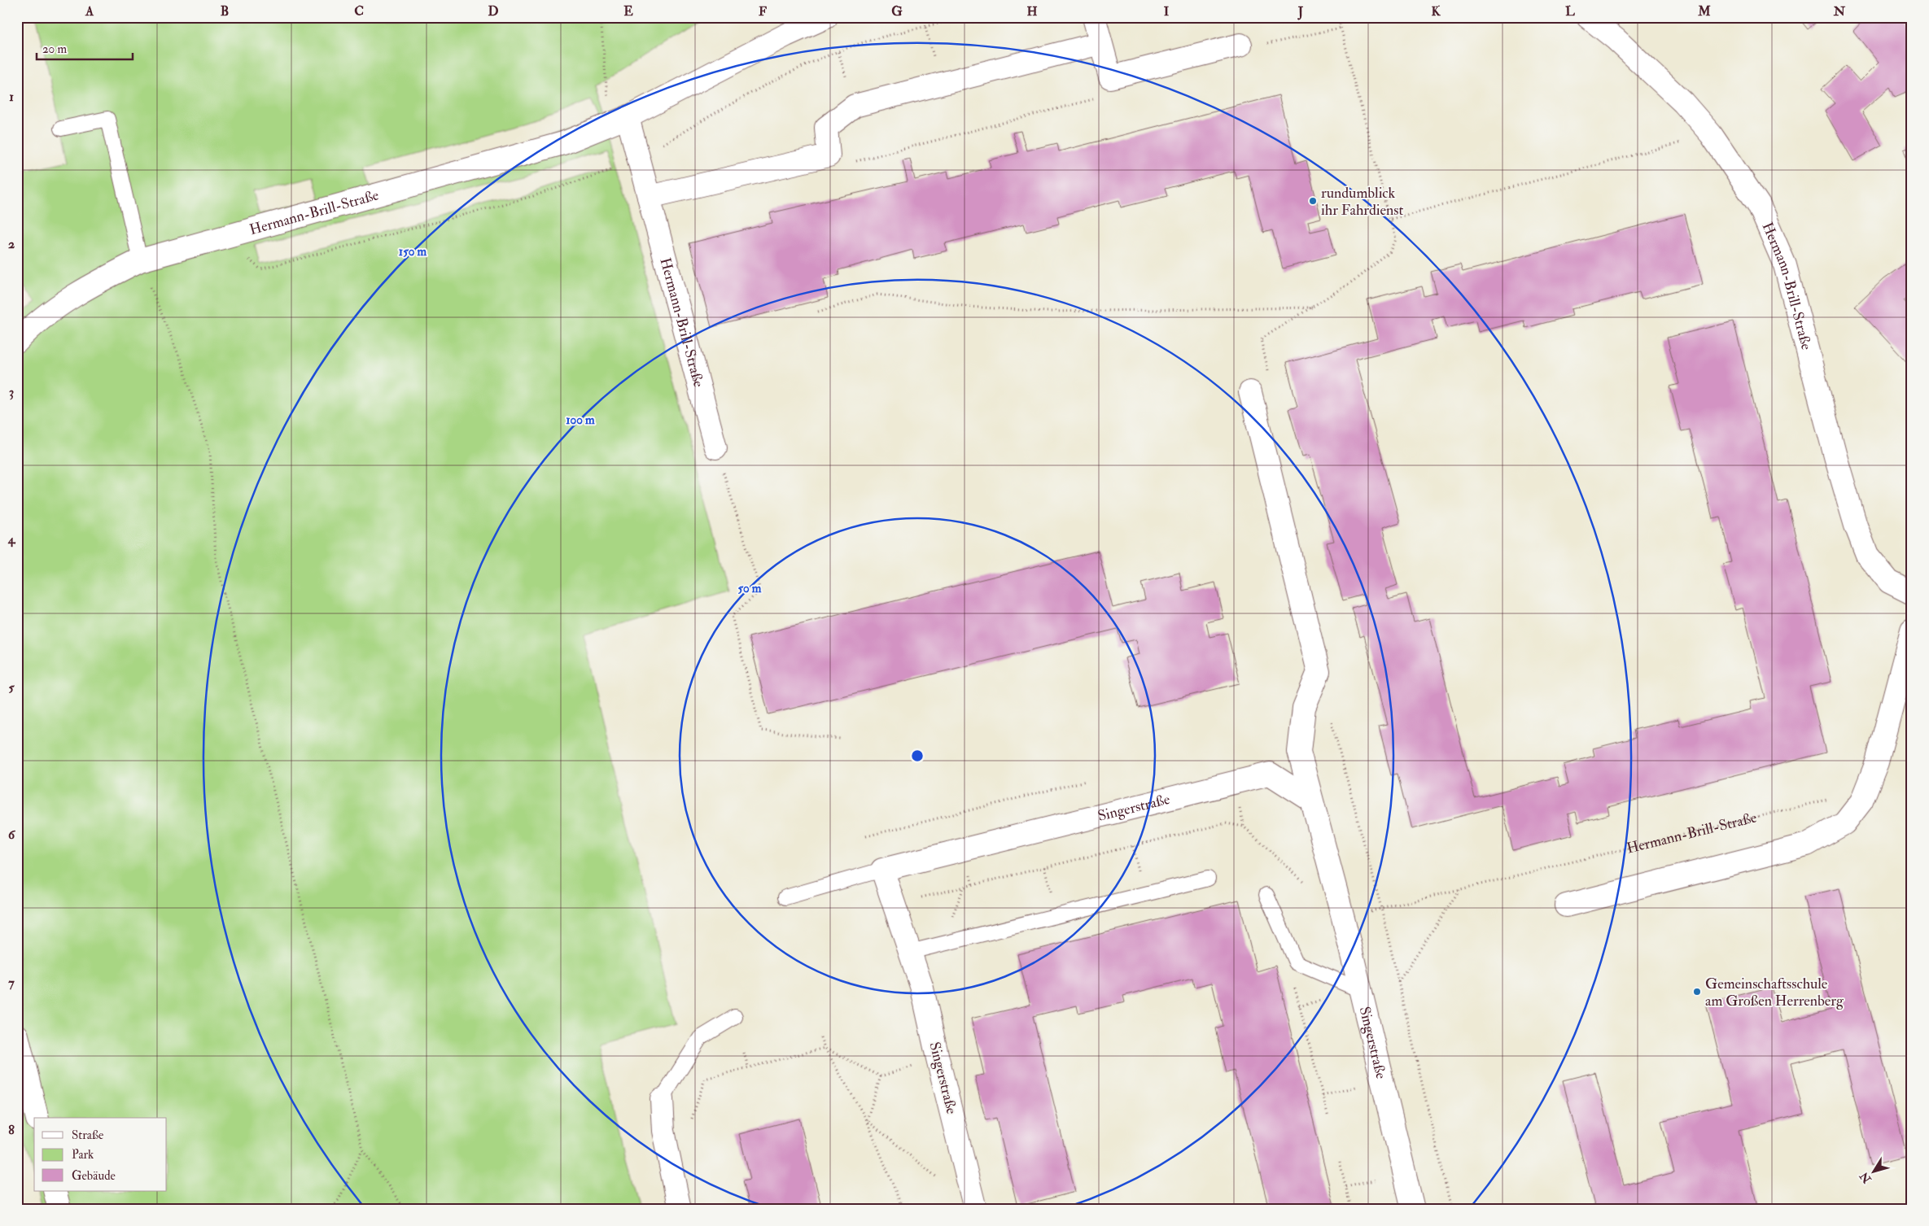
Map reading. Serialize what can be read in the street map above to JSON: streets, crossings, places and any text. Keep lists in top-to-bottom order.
{
  "streets": {
    "street": ["Hermann-Brill-Straße", "Singerstraße"]
  },
  "crossings": [
    ["Hermann-Brill-Straße", "Singerstraße"]
  ],
  "places": ["rundumblick ihr Fahrdienst", "Gemeinschaftsschule am Großen Herrenberg"],
  "legend": ["Straße", "Park", "Gebäude"],
  "scale_bar": "20 m",
  "north": "bottom left",
  "grid": {
    "columns": [
      "A",
      "B",
      "C",
      "D",
      "E",
      "F",
      "G",
      "H",
      "I",
      "J",
      "K",
      "L",
      "M",
      "N"
    ],
    "rows": [
      "1",
      "2",
      "3",
      "4",
      "5",
      "6",
      "7",
      "8"
    ]
  },
  "rings": ["150 m", "100 m", "50 m"]
}
